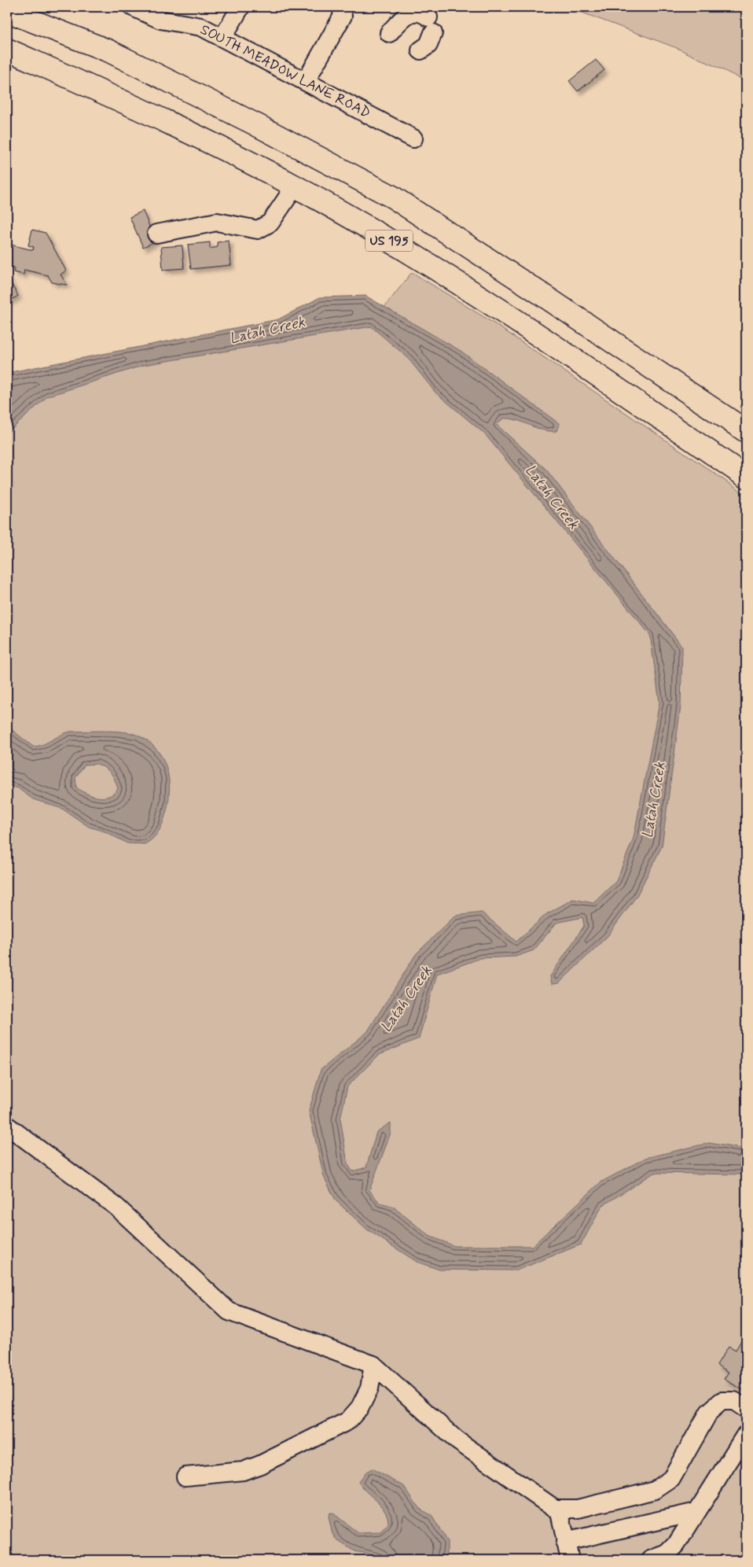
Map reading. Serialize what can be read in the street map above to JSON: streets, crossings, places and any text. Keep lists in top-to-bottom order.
{
  "streets": {
    "highway": ["US 195"],
    "street": ["SOUTH MEADOW LANE ROAD"]
  },
  "water": ["Latah Creek"]
}
